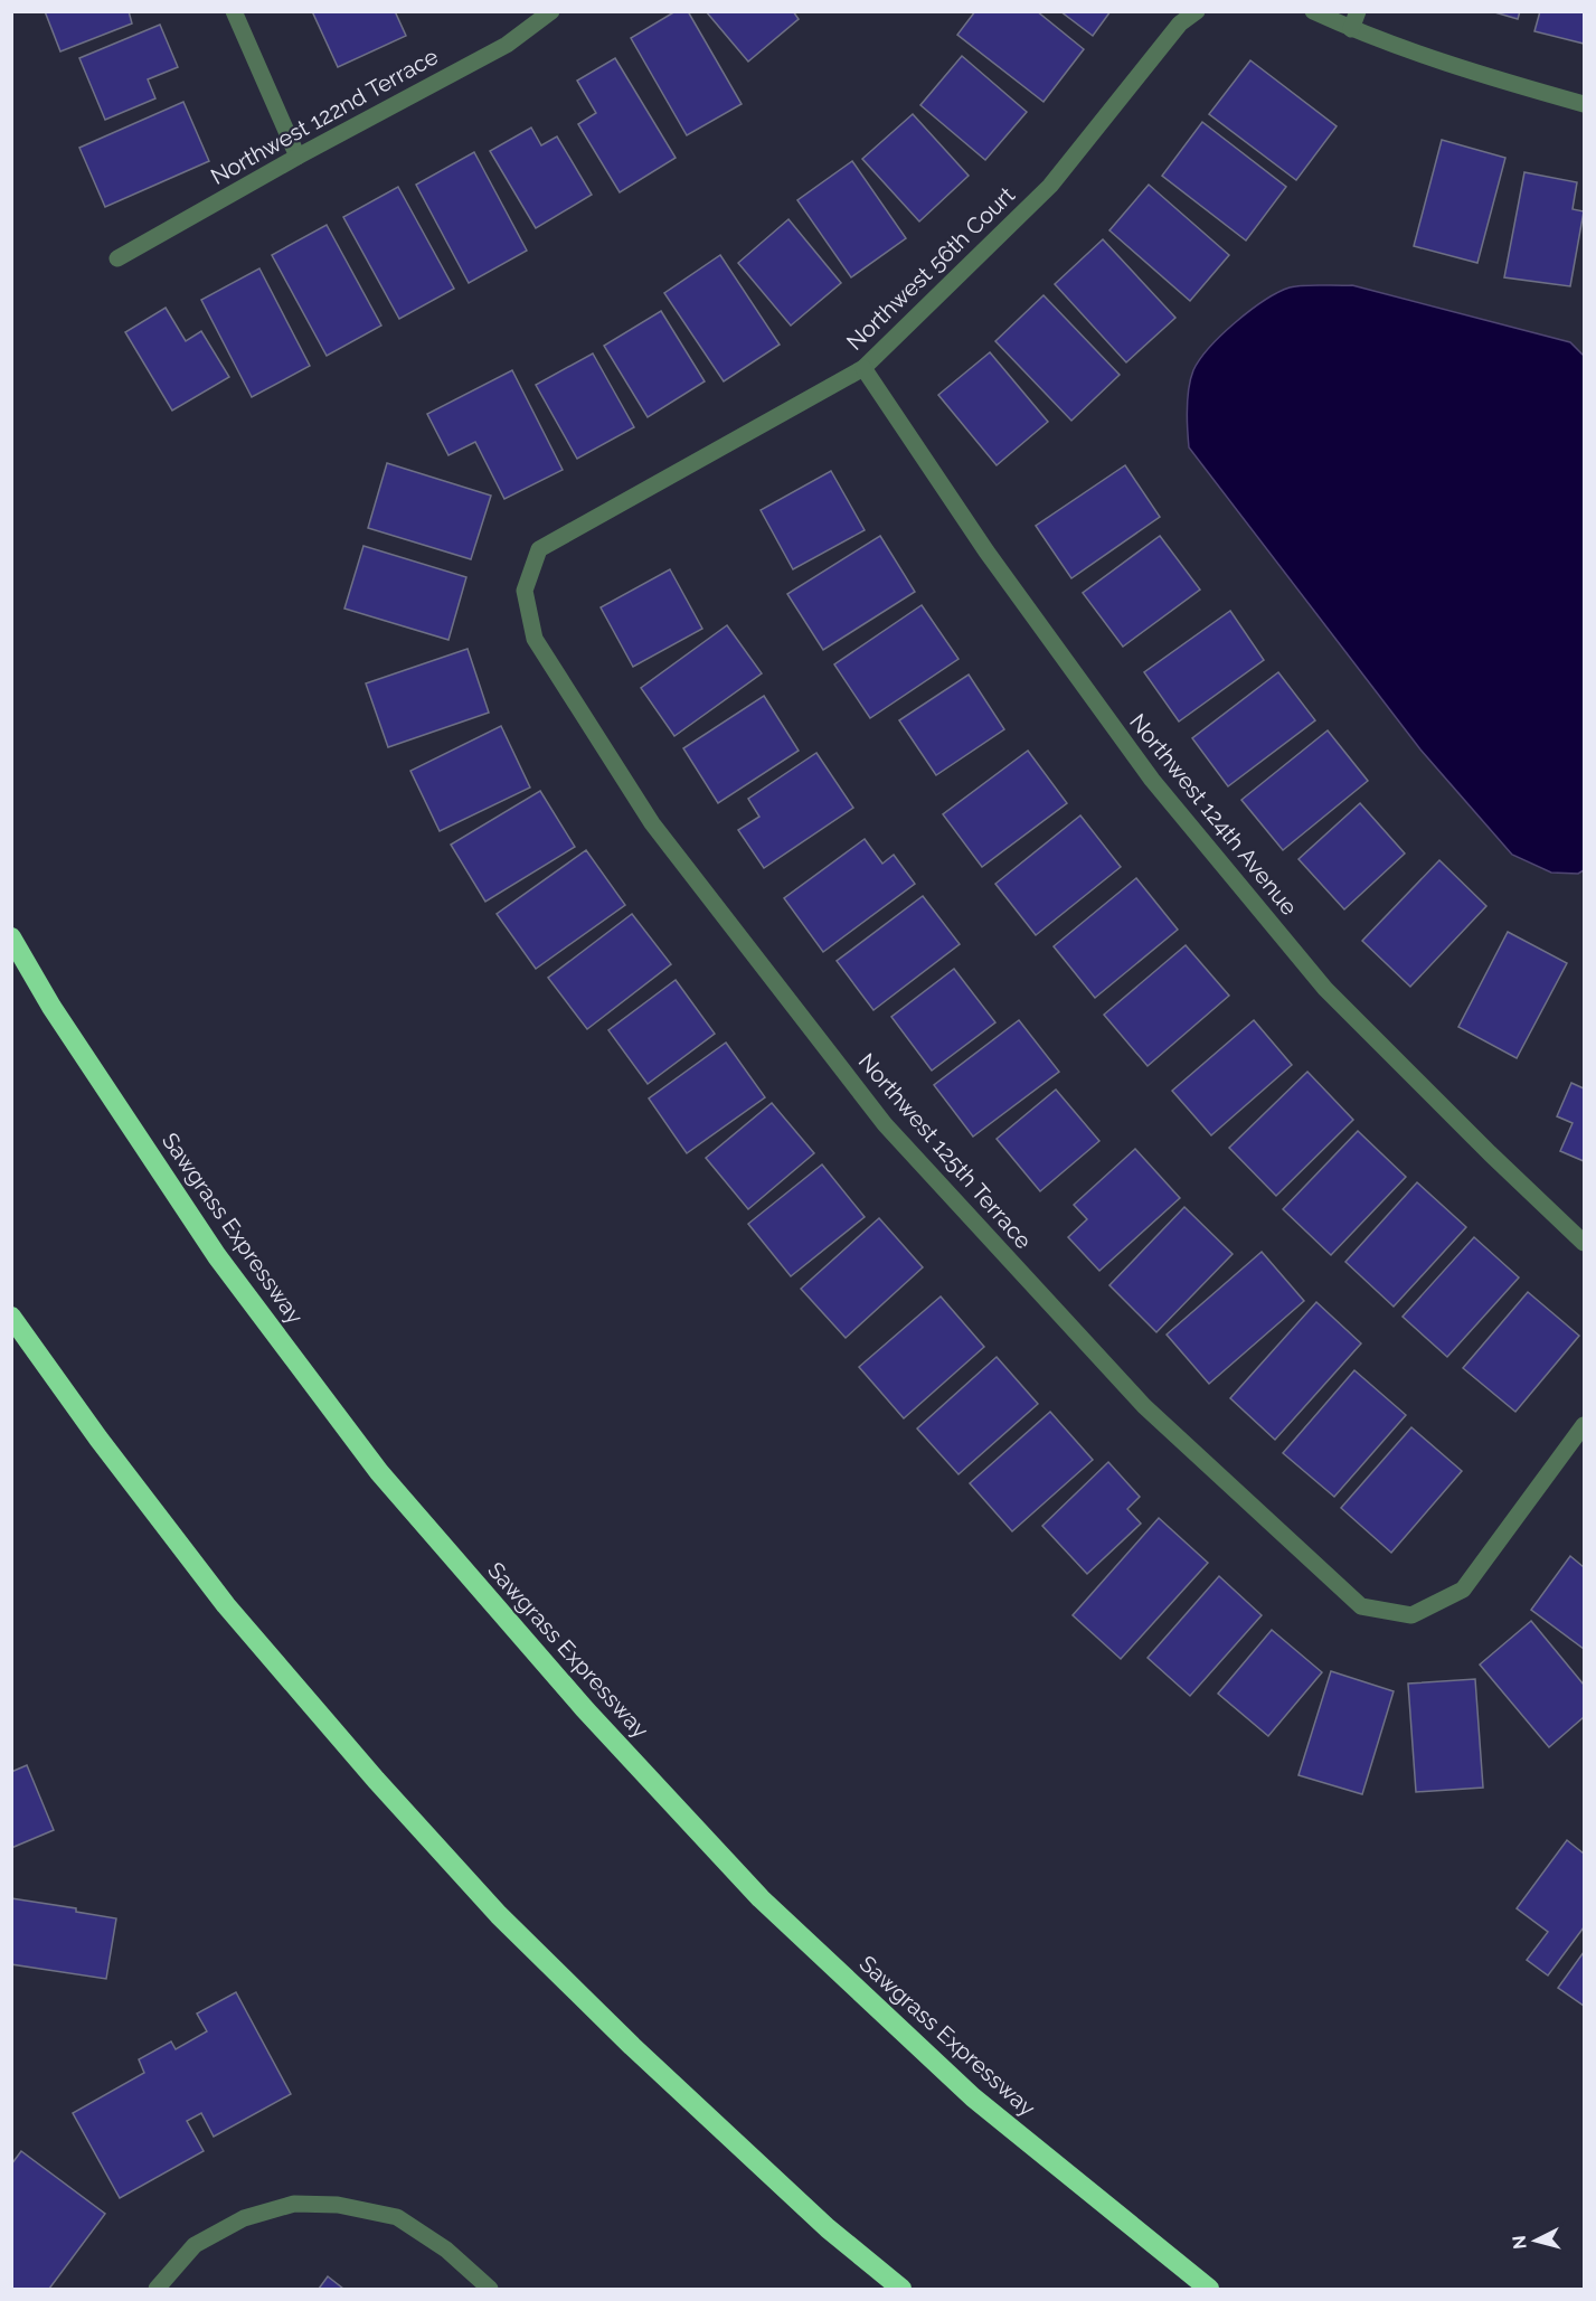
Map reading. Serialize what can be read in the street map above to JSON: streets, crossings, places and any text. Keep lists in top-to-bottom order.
{
  "streets": {
    "highway": ["Sawgrass Expressway"],
    "street": [
      "Northwest 122nd Terrace",
      "Northwest 56th Court",
      "Northwest 124th Avenue",
      "Northwest 125th Terrace"
    ]
  },
  "crossings": [
    ["Northwest 56th Court", "Northwest 124th Avenue"],
    ["Northwest 56th Court", "Northwest 125th Terrace"]
  ],
  "north": "left"
}
